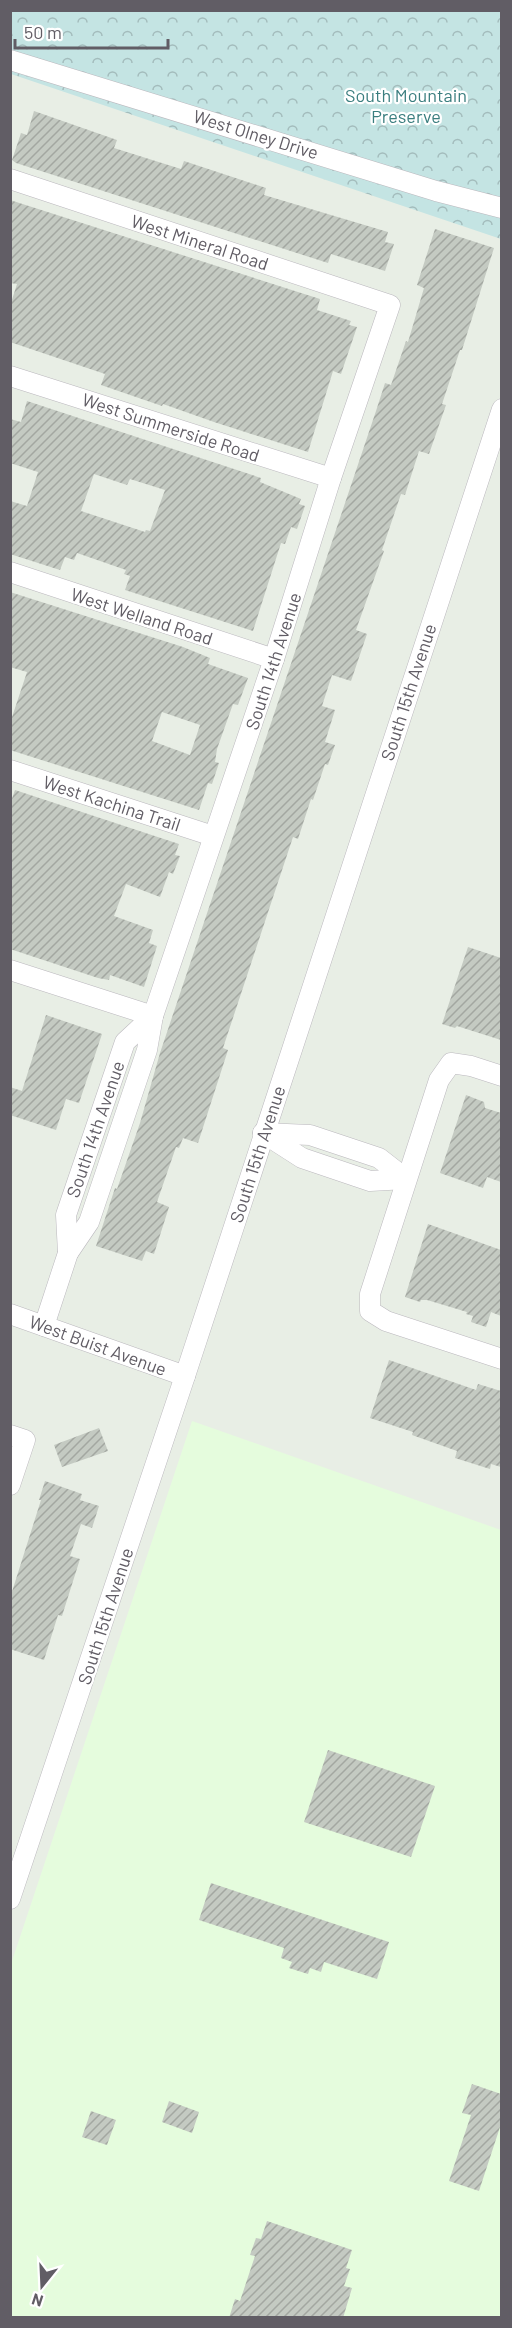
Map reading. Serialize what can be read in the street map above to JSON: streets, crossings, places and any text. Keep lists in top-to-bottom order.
{
  "streets": {
    "street": [
      "West Olney Drive",
      "West Mineral Road",
      "West Summerside Road",
      "West Welland Road",
      "South 14th Avenue",
      "South 15th Avenue",
      "West Kachina Trail",
      "West Buist Avenue"
    ]
  },
  "crossings": [
    ["West Mineral Road", "South 14th Avenue"],
    ["West Summerside Road", "South 14th Avenue"],
    ["West Welland Road", "South 14th Avenue"],
    ["South 14th Avenue", "West Kachina Trail"],
    ["South 14th Avenue", "West Buist Avenue"],
    ["South 15th Avenue", "West Buist Avenue"]
  ],
  "parks": ["South Mountain Preserve"],
  "scale_bar": "50 m",
  "north": "bottom"
}
